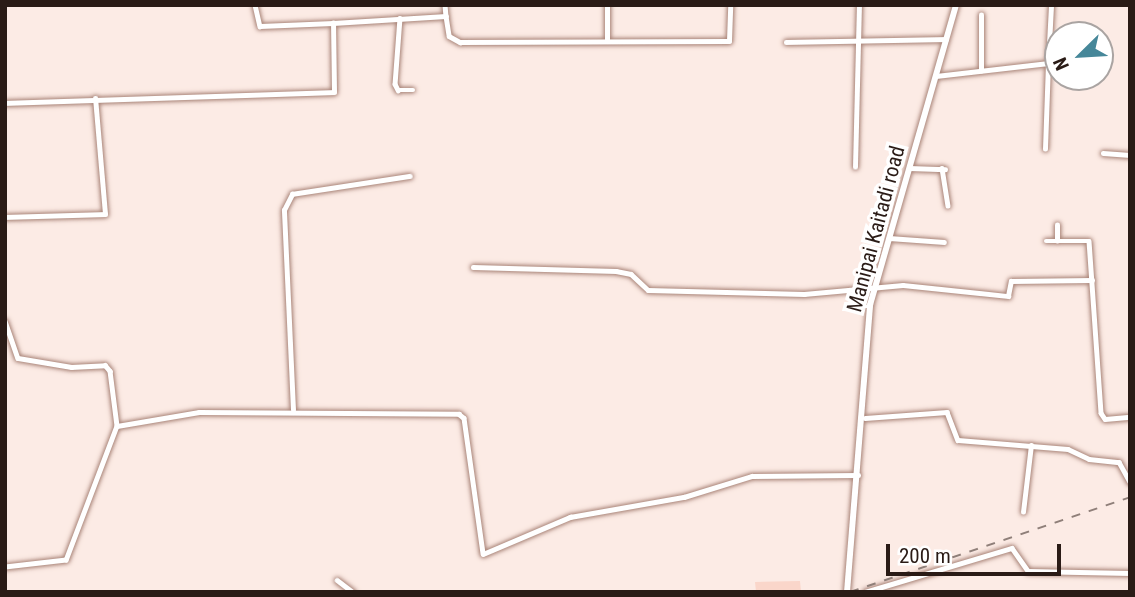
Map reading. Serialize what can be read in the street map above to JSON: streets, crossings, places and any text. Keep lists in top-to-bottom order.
{
  "streets": {
    "main road": ["Manipai Kaitadi road"]
  },
  "scale_bar": "200 m",
  "north": "bottom left"
}
